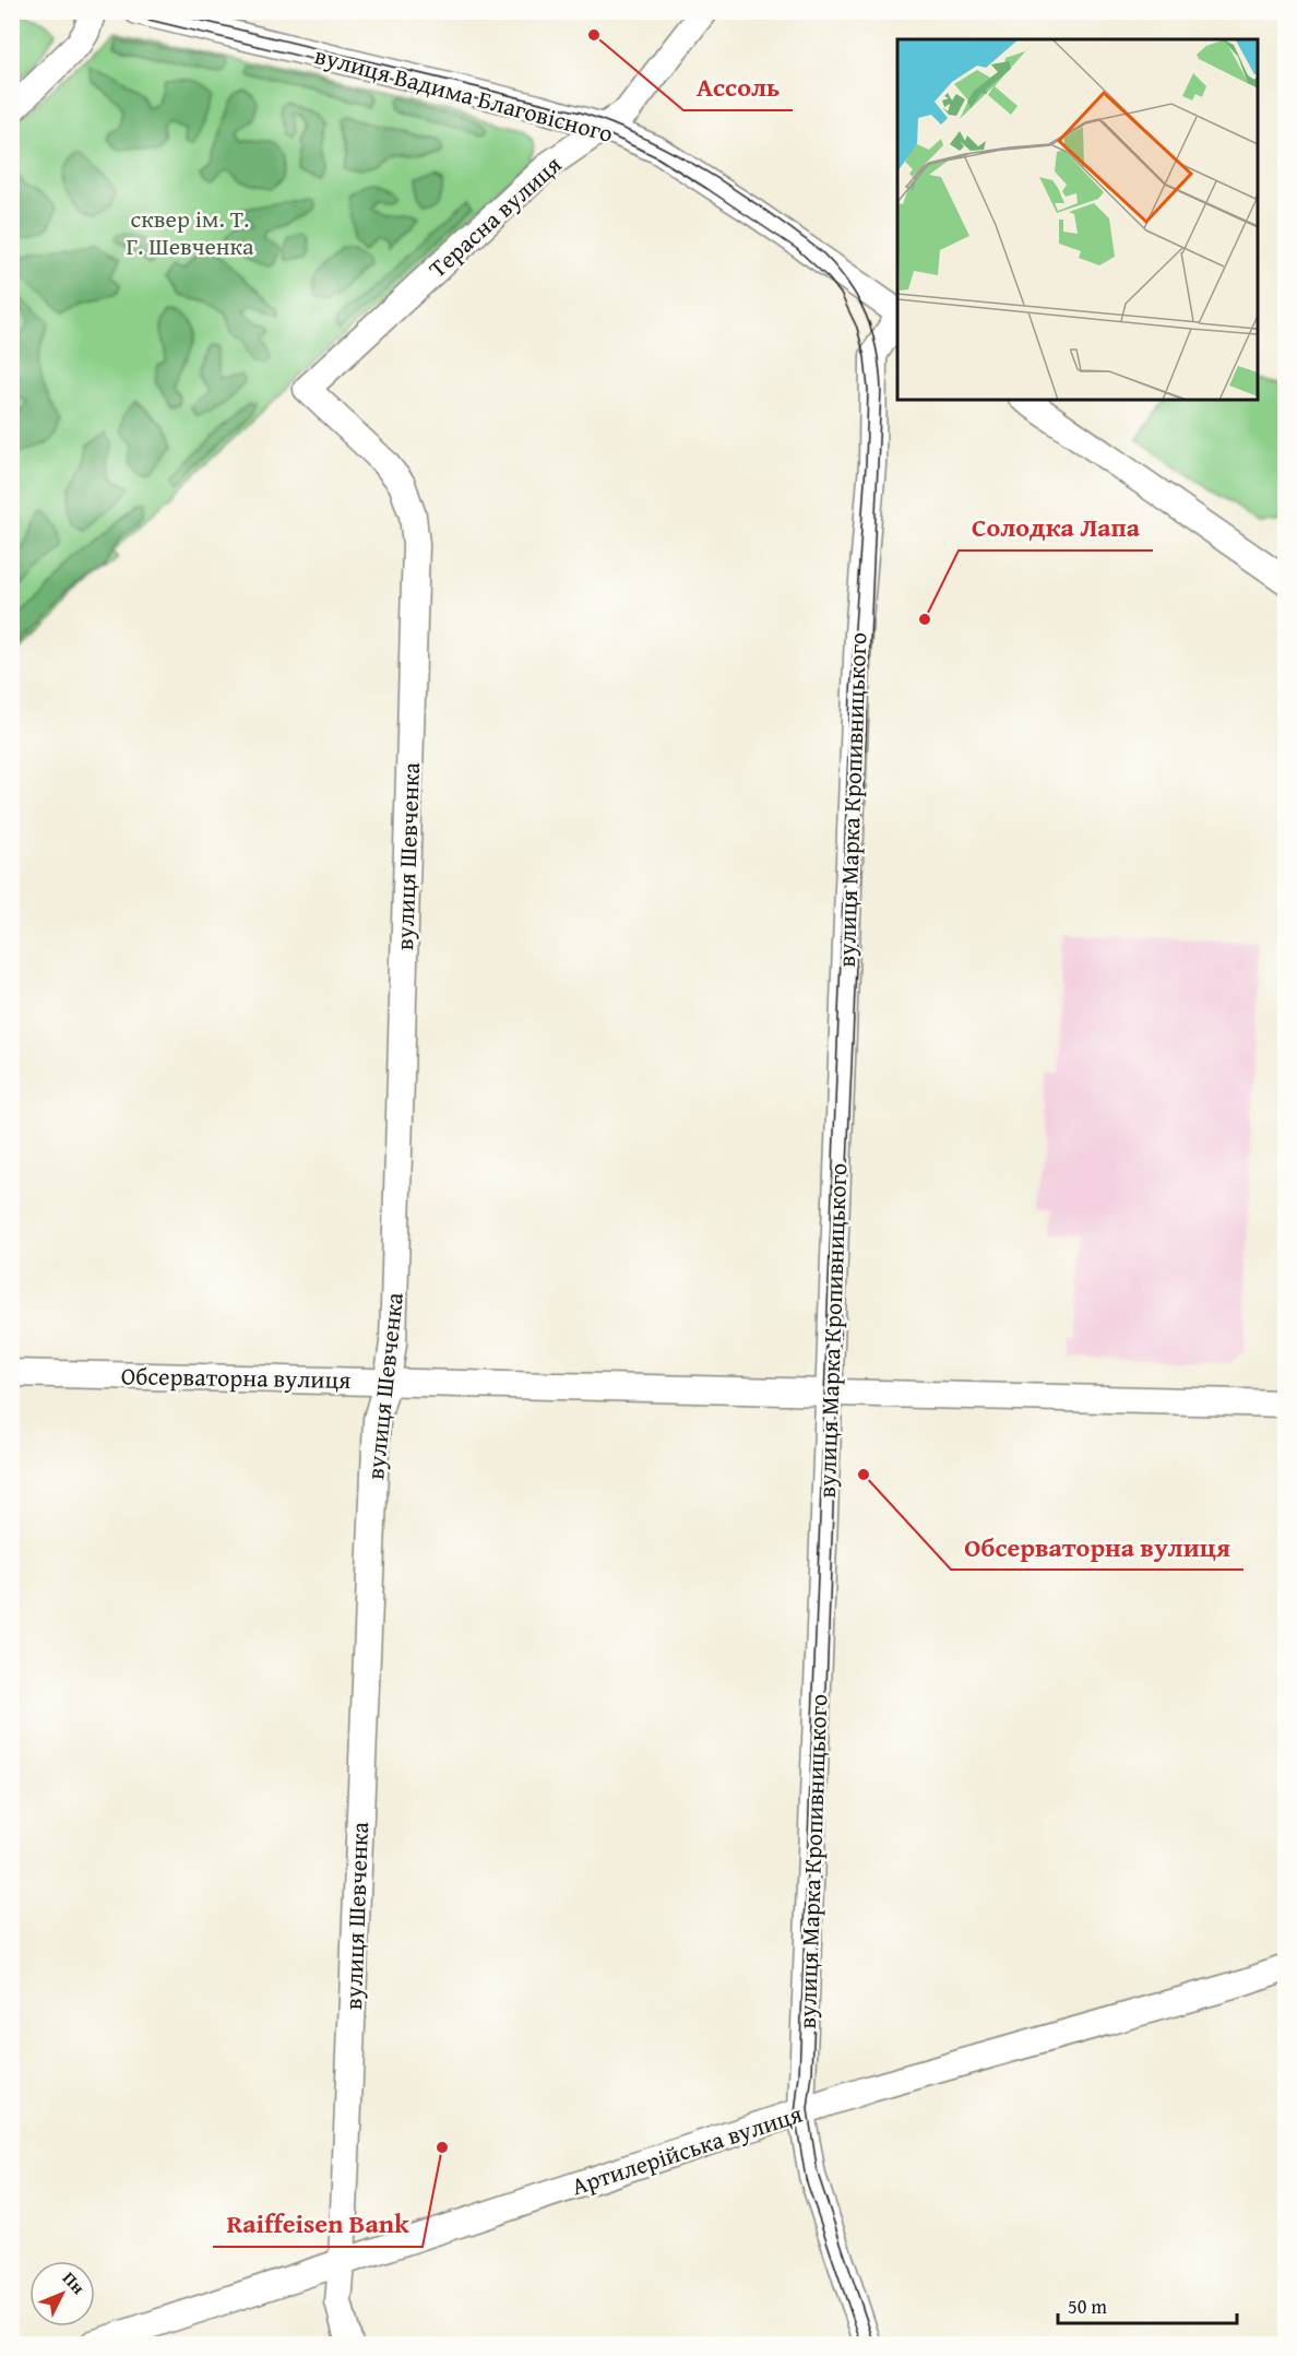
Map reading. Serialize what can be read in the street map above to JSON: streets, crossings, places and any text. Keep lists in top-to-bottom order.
{
  "streets": {
    "street": [
      "вулиця Вадима Благовісного",
      "Терасна вулиця",
      "вулиця Марка Кропивницького",
      "вулиця Шевченка",
      "Обсерваторна вулиця",
      "Артилерійська вулиця"
    ]
  },
  "crossings": [
    ["вулиця Вадима Благовісного", "Терасна вулиця"],
    ["Терасна вулиця", "вулиця Шевченка"],
    ["вулиця Марка Кропивницького", "Обсерваторна вулиця"],
    ["вулиця Марка Кропивницького", "Артилерійська вулиця"],
    ["вулиця Шевченка", "Обсерваторна вулиця"],
    ["вулиця Шевченка", "Артилерійська вулиця"]
  ],
  "parks": ["сквер ім. Т. Г. Шевченка"],
  "places": [
    "Ассоль",
    "Солодка Лапа",
    "Обсерваторна вулиця",
    "Raiffeisen Bank"
  ],
  "scale_bar": "50 m",
  "north": "top right"
}
